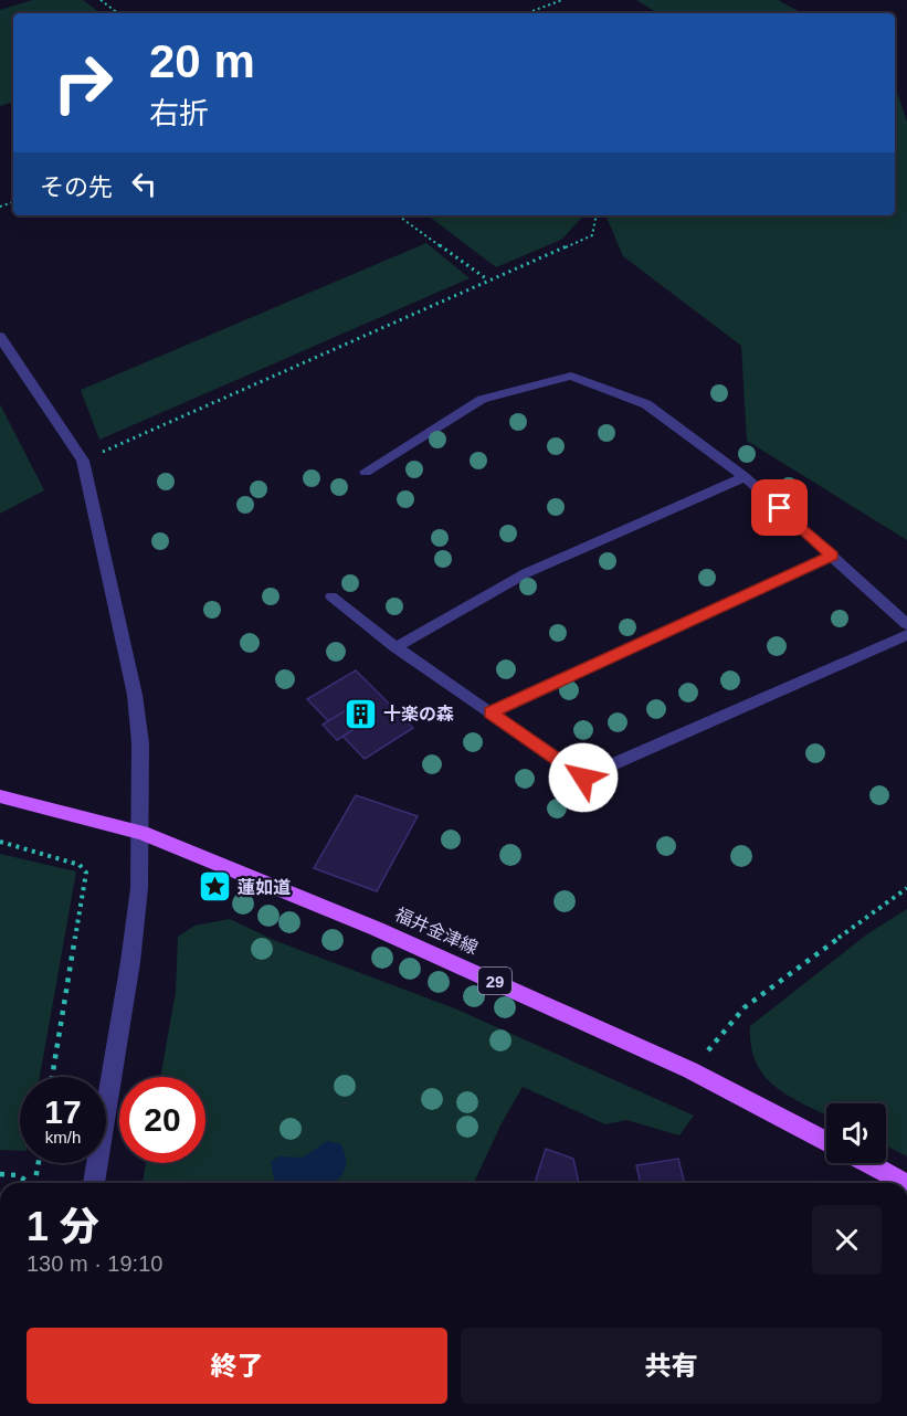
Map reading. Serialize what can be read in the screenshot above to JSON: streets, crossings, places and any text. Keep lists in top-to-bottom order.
{
  "streets": {
    "main road": ["福井金津線", "29"]
  },
  "places": {
    "building": ["十楽の森"],
    "place": ["蓮如道"]
  },
  "page": {
    "turn": ["20 m", "右折"],
    "then": "その先",
    "speed": "17 km/h",
    "limit": "20",
    "heading": ["1 分", "130 m · 19:10"],
    "buttons": ["終了", "共有"]
  }
}
